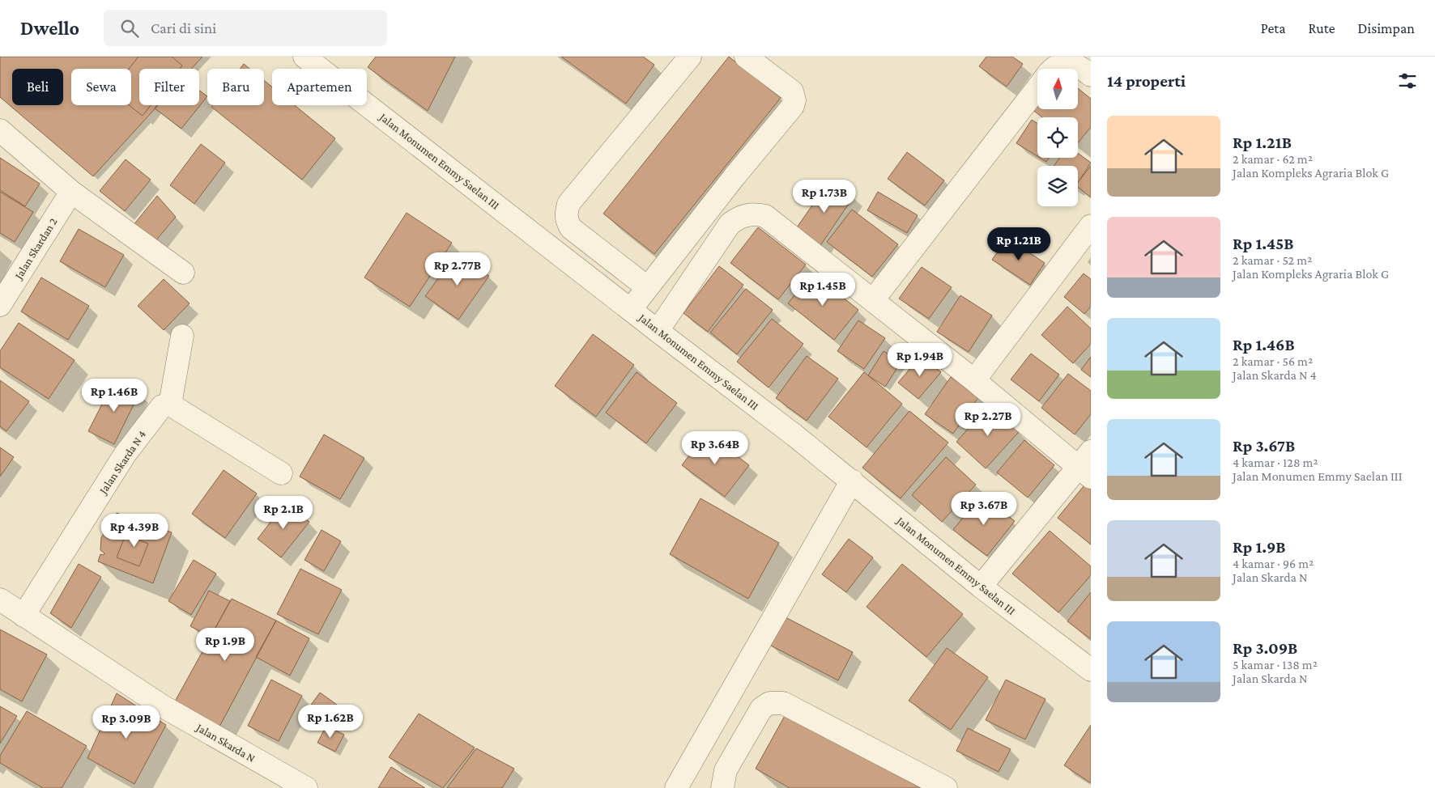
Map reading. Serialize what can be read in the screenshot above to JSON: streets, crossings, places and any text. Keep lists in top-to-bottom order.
{
  "streets": {
    "street": [
      "Jalan Monumen Emmy Saelan III",
      "Jalan Skardan 2",
      "Jalan Skarda N 4",
      "Jalan Skarda N"
    ]
  },
  "crossings": [
    ["Jalan Skarda N 4", "Jalan Skarda N"]
  ],
  "north": "top",
  "page": {
    "header": "Dwello",
    "search": "Cari di sini",
    "nav": ["Peta", "Rute", "Disimpan"],
    "heading": "14 properti",
    "chip": [
      "Beli",
      "Sewa",
      "Filter",
      "Baru",
      "Apartemen"
    ],
    "list": [
      {
        "name": "Rp 1.21B",
        "note": "2 kamar · 62 m² · Jalan Kompleks Agraria Blok G"
      },
      {
        "name": "Rp 1.45B",
        "note": "2 kamar · 52 m² · Jalan Kompleks Agraria Blok G"
      },
      {
        "name": "Rp 1.46B",
        "note": "2 kamar · 56 m² · Jalan Skarda N 4"
      },
      {
        "name": "Rp 3.67B",
        "note": "4 kamar · 128 m² · Jalan Monumen Emmy Saelan III"
      },
      {
        "name": "Rp 1.9B",
        "note": "4 kamar · 96 m² · Jalan Skarda N"
      },
      {
        "name": "Rp 3.09B",
        "note": "5 kamar · 138 m² · Jalan Skarda N"
      }
    ],
    "price": [
      "Rp 1.73B",
      "Rp 1.21B",
      "Rp 2.77B",
      "Rp 1.45B",
      "Rp 1.94B",
      "Rp 1.46B",
      "Rp 2.27B",
      "Rp 3.64B",
      "Rp 3.67B",
      "Rp 2.1B",
      "Rp 4.39B",
      "Rp 1.9B",
      "Rp 1.62B",
      "Rp 3.09B"
    ]
  }
}
